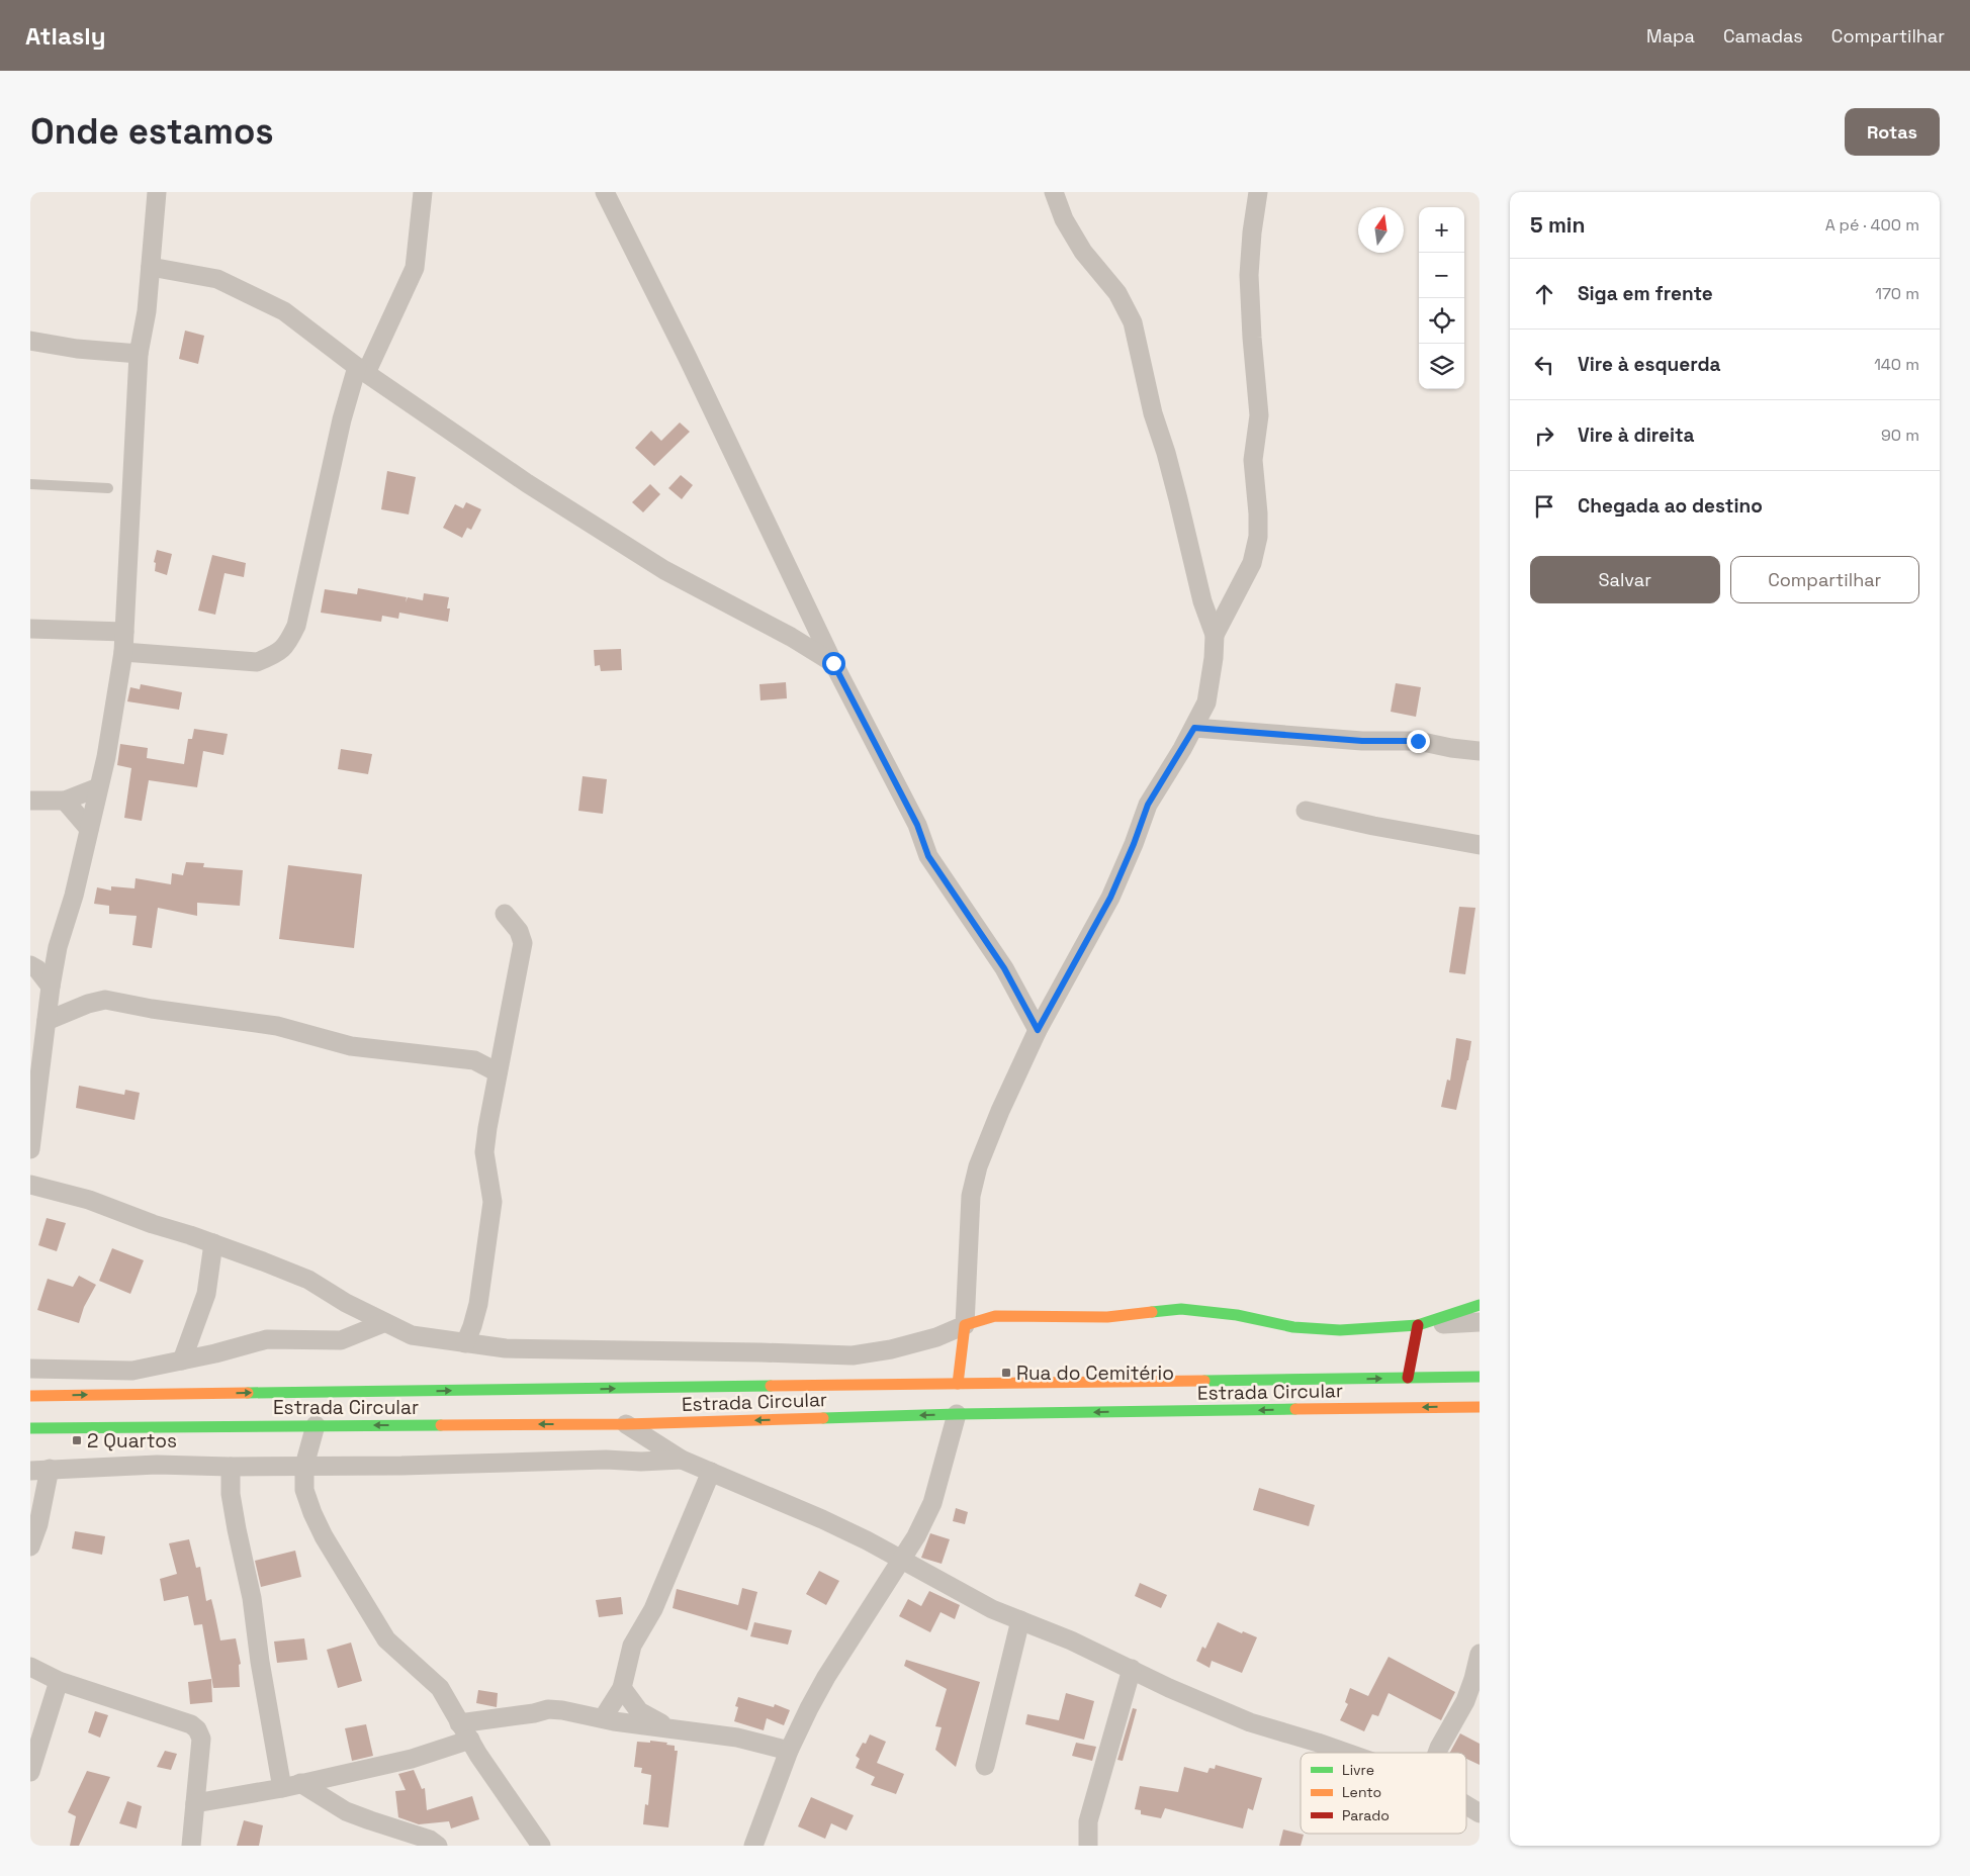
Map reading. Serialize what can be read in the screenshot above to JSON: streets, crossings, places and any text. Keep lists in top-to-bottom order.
{
  "streets": {
    "main road": ["Estrada Circular"]
  },
  "places": {
    "transit": ["Rua do Cemitério", "2 Quartos"]
  },
  "legend": ["Livre", "Lento", "Parado"],
  "north": "top",
  "page": {
    "header": "Atlasly",
    "nav": ["Mapa", "Camadas", "Compartilhar"],
    "buttons": [
      "Rotas",
      ["Salvar", "Compartilhar"]
    ],
    "title": "Onde estamos",
    "heading": ["5 min", "A pé · 400 m"],
    "map_buttons": ["+", "−"],
    "list": [
      ["Siga em frente", "170 m"],
      ["Vire à esquerda", "140 m"],
      ["Vire à direita", "90 m"],
      "Chegada ao destino"
    ]
  }
}
